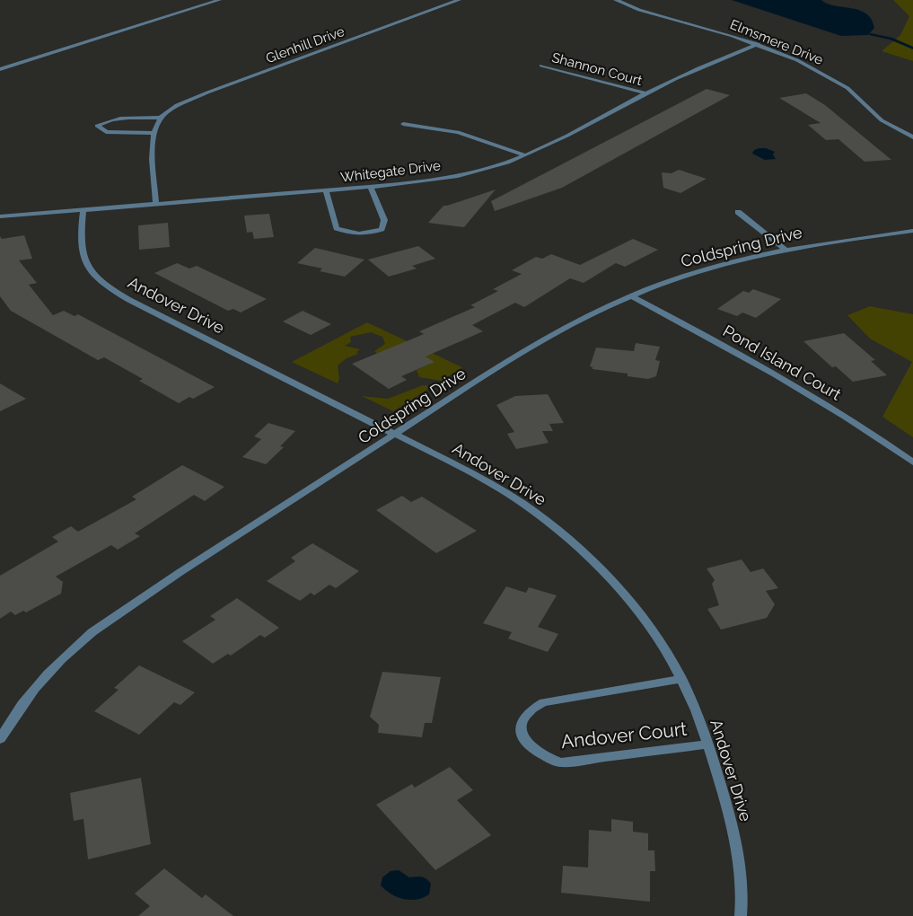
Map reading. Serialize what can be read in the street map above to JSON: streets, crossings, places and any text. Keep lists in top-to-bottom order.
{
  "streets": {
    "street": [
      "Elmsmere Drive",
      "Glenhill Drive",
      "Shannon Court",
      "Whitegate Drive",
      "Coldspring Drive",
      "Andover Drive",
      "Pond Island Court",
      "Andover Court"
    ]
  },
  "crossings": [
    ["Elmsmere Drive", "Whitegate Drive"],
    ["Shannon Court", "Whitegate Drive"],
    ["Whitegate Drive", "Andover Drive"],
    ["Coldspring Drive", "Andover Drive"],
    ["Coldspring Drive", "Pond Island Court"],
    ["Andover Drive", "Andover Court"]
  ]
}
